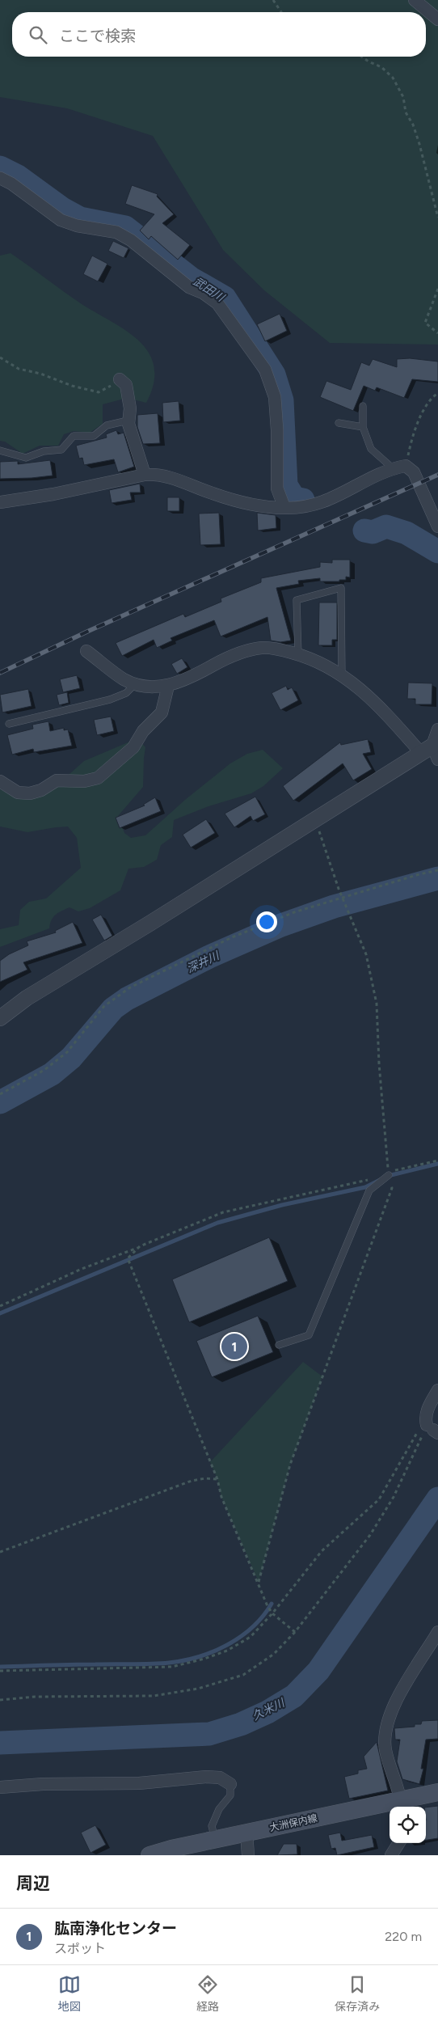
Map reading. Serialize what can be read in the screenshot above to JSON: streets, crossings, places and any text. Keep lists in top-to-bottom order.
{
  "streets": {
    "main road": ["大洲保内線"]
  },
  "water": ["武田川", "深井川", "久米川"],
  "page": {
    "search": "ここで検索",
    "pins": "1",
    "heading": "周辺",
    "list": [
      {
        "mark": "1",
        "name": "肱南浄化センター",
        "note": "スポット",
        "value": "220 m"
      }
    ],
    "nav": ["地図", "経路", "保存済み"]
  }
}
